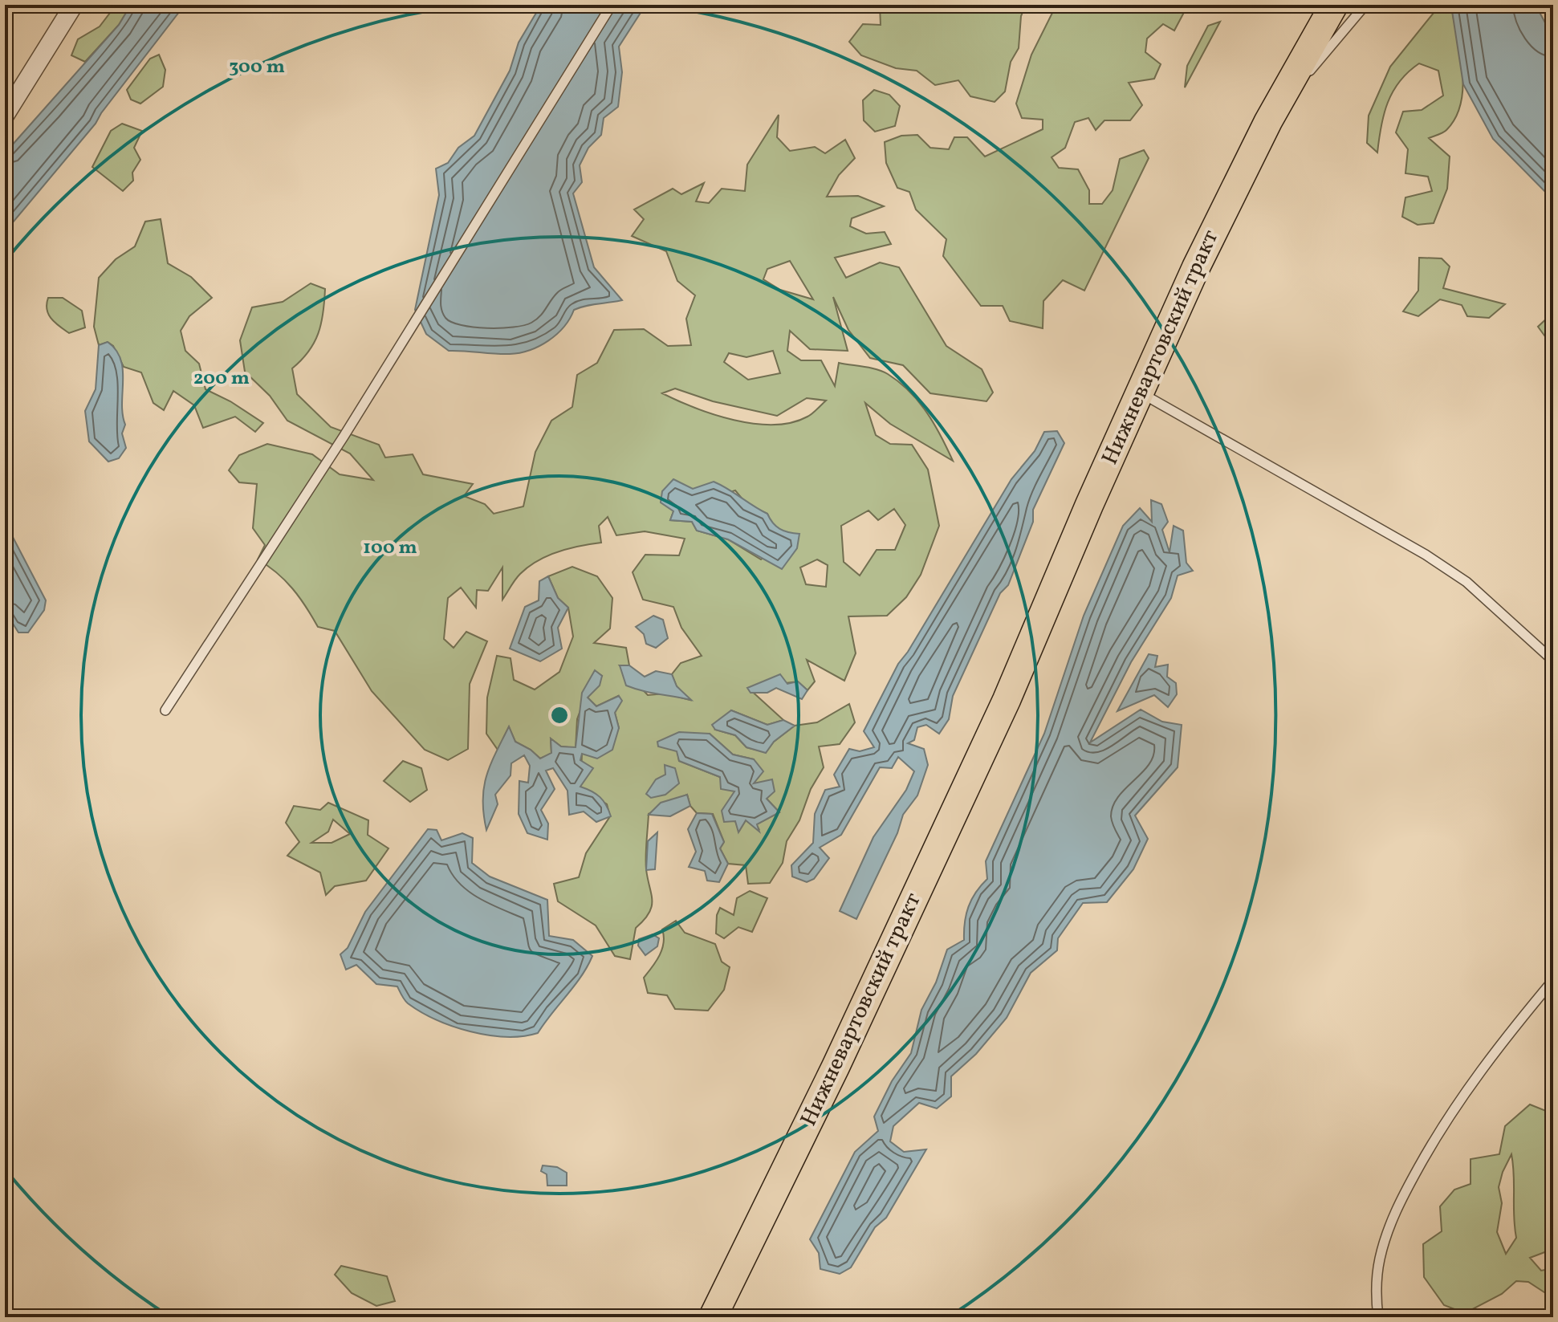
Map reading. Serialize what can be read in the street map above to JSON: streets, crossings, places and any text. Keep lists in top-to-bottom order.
{
  "streets": {
    "main road": ["Нижневартовский тракт"]
  },
  "rings": ["300 m", "200 m", "100 m"]
}
